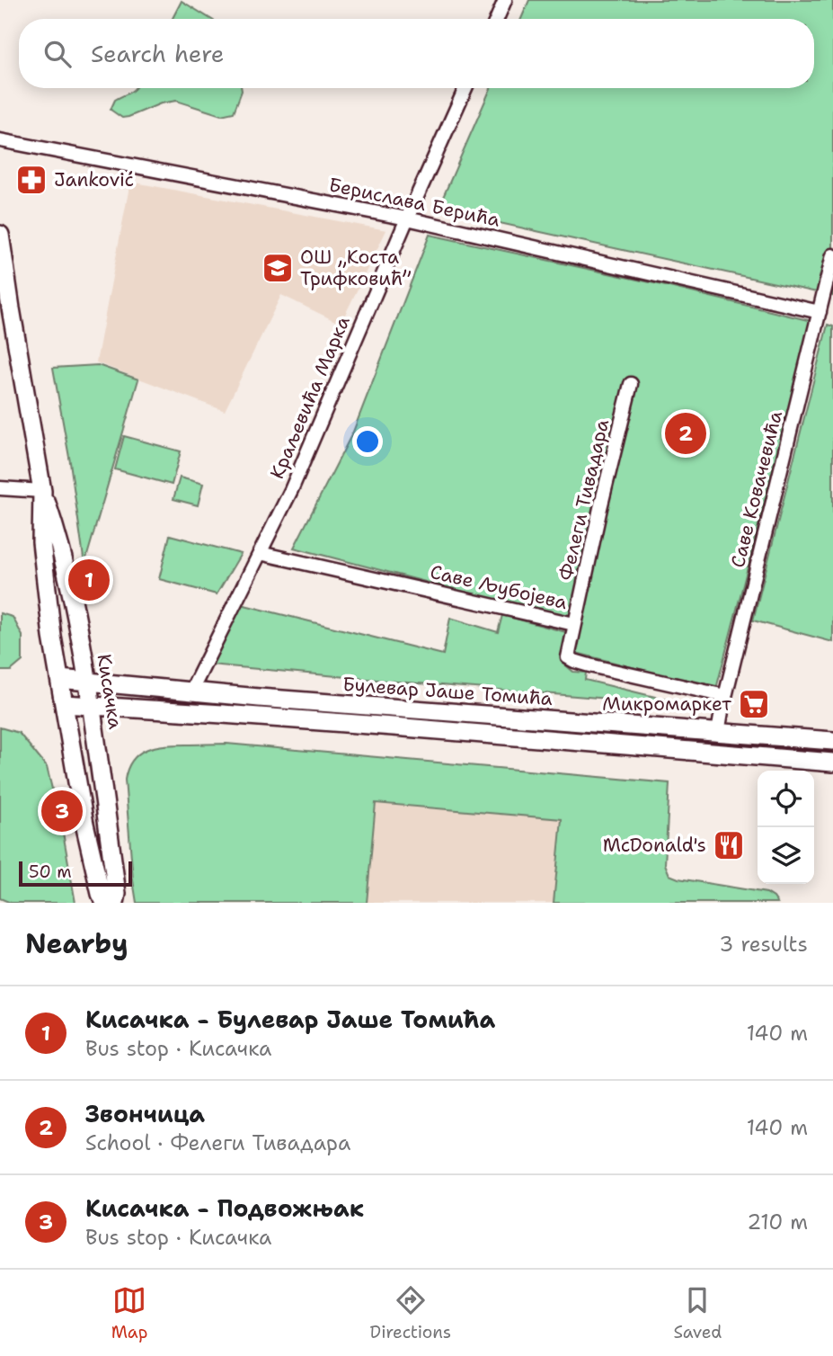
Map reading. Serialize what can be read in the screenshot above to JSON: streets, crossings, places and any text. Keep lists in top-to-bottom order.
{
  "streets": {
    "main road": ["Кисачка", "Булевар Јаше Томића"],
    "street": [
      "Берислава Берића",
      "Краљевића Марка",
      "Саве Ковачевића",
      "Фелеги Тивадара",
      "Саве Љубојева"
    ]
  },
  "crossings": [
    ["Берислава Берића", "Краљевића Марка"],
    ["Берислава Берића", "Саве Ковачевића"],
    ["Краљевића Марка", "Саве Љубојева"],
    ["Краљевића Марка", "Булевар Јаше Томића"],
    ["Саве Ковачевића", "Саве Љубојева"],
    ["Саве Ковачевића", "Булевар Јаше Томића"],
    ["Фелеги Тивадара", "Саве Љубојева"],
    ["Кисачка", "Булевар Јаше Томића"]
  ],
  "places": {
    "pharmacy": ["Janković"],
    "school or university": ["ОШ „Коста Трифковић”"],
    "supermarket": ["Микромаркет"],
    "restaurant": ["McDonald's"]
  },
  "scale_bar": "50 m",
  "page": {
    "search": "Search here",
    "pins": ["2", "1", "3"],
    "scale": "50 m",
    "heading": ["Nearby", "3 results"],
    "list": [
      {
        "mark": "1",
        "name": "Кисачка - Булевар Јаше Томића",
        "note": "Bus stop · Кисачка",
        "value": "140 m"
      },
      {
        "mark": "2",
        "name": "Звончица",
        "note": "School · Фелеги Тивадара",
        "value": "140 m"
      },
      {
        "mark": "3",
        "name": "Кисачка - Подвожњак",
        "note": "Bus stop · Кисачка",
        "value": "210 m"
      }
    ],
    "nav": ["Map", "Directions", "Saved"]
  }
}
